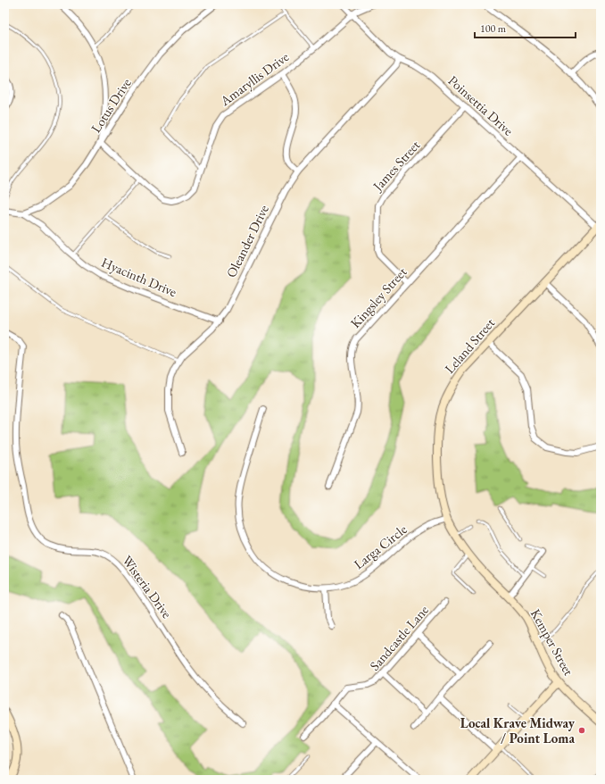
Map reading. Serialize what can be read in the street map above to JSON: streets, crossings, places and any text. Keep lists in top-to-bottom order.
{
  "streets": {
    "street": [
      "Amaryllis Drive",
      "Lotus Drive",
      "Poinsettia Drive",
      "James Street",
      "Oleander Drive",
      "Hyacinth Drive",
      "Kingsley Street",
      "Leland Street",
      "Larga Circle",
      "Wisteria Drive",
      "Sandcastle Lane",
      "Kemper Street"
    ]
  },
  "crossings": [
    ["Amaryllis Drive", "Lotus Drive"],
    ["Amaryllis Drive", "Poinsettia Drive"],
    ["Lotus Drive", "Hyacinth Drive"],
    ["Poinsettia Drive", "James Street"],
    ["Poinsettia Drive", "Oleander Drive"],
    ["Poinsettia Drive", "Kingsley Street"],
    ["Poinsettia Drive", "Leland Street"],
    ["James Street", "Kingsley Street"],
    ["Oleander Drive", "Hyacinth Drive"],
    ["Leland Street", "Larga Circle"],
    ["Leland Street", "Kemper Street"],
    ["Larga Circle", "Kemper Street"]
  ],
  "places": ["Local Krave Midway / Point Loma"],
  "scale_bar": "100 m"
}
